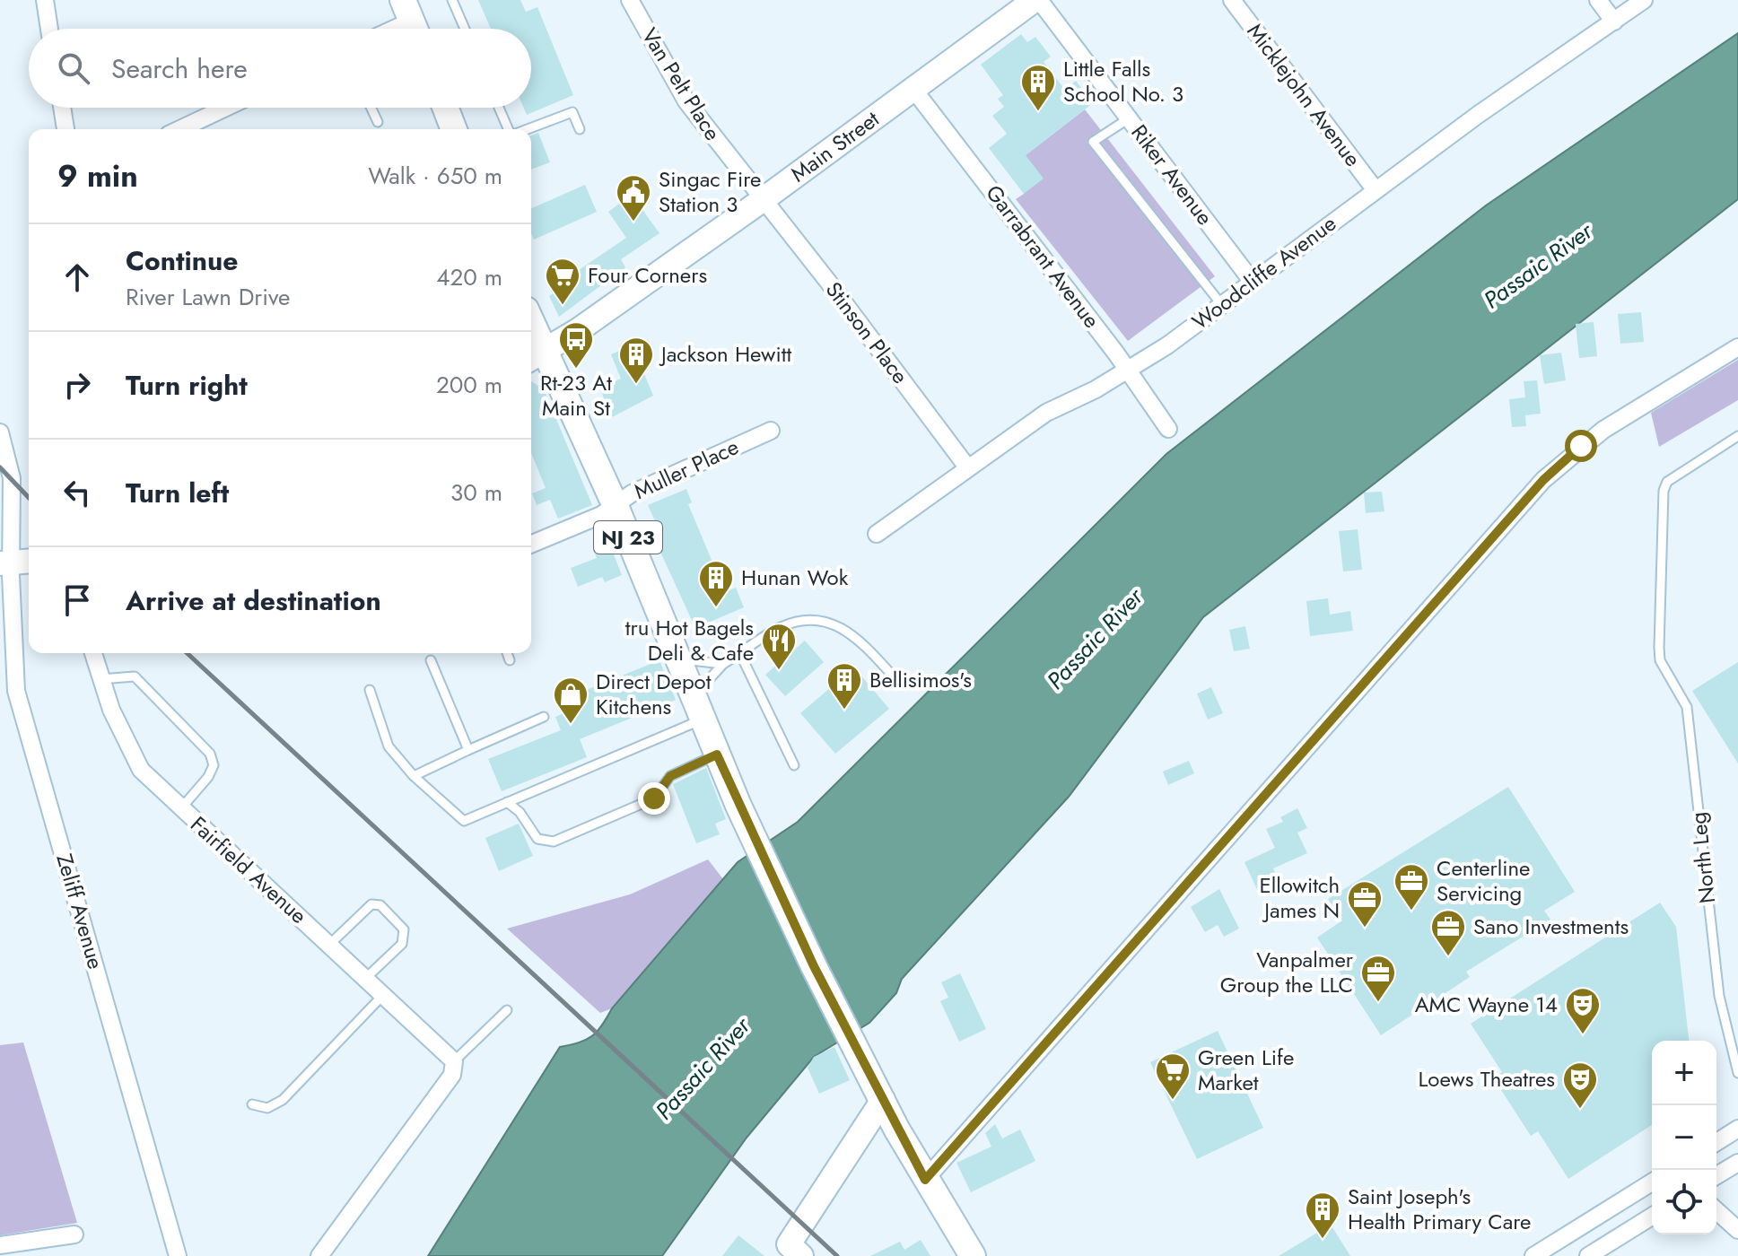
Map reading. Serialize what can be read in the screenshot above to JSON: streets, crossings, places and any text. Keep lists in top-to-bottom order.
{
  "streets": {
    "main road": ["Main Street", "NJ 23"],
    "street": [
      "Van Pelt Place",
      "Micklejohn Avenue",
      "Riker Avenue",
      "Garrabrant Avenue",
      "Woodcliffe Avenue",
      "Stinson Place",
      "Muller Place",
      "Fairfield Avenue",
      "Zeliff Avenue"
    ],
    "lane": ["North Leg"]
  },
  "crossings": [
    ["Van Pelt Place", "Main Street"],
    ["Van Pelt Place", "Stinson Place"],
    ["Micklejohn Avenue", "Woodcliffe Avenue"],
    ["Main Street", "Riker Avenue"],
    ["Main Street", "Garrabrant Avenue"],
    ["Main Street", "Stinson Place"],
    ["Main Street", "NJ 23"],
    ["Riker Avenue", "Woodcliffe Avenue"],
    ["Garrabrant Avenue", "Woodcliffe Avenue"],
    ["Woodcliffe Avenue", "Stinson Place"],
    ["Muller Place", "NJ 23"]
  ],
  "water": ["Passaic River"],
  "places": {
    "building": [
      "Little Falls School No. 3",
      "Jackson Hewitt",
      "Hunan Wok",
      "Bellisimos's",
      "Saint Joseph's Health Primary Care"
    ],
    "public building": ["Singac Fire Station 3"],
    "supermarket": ["Four Corners", "Green Life Market"],
    "bus stop": ["Rt-23 At Main St"],
    "restaurant": ["tru Hot Bagels Deli & Cafe"],
    "shop": ["Direct Depot Kitchens"],
    "office": [
      "Centerline Servicing",
      "Ellowitch James N",
      "Sano Investments",
      "Vanpalmer Group the LLC"
    ],
    "theatre": ["AMC Wayne 14", "Loews Theatres"]
  },
  "page": {
    "search": "Search here",
    "heading": ["9 min", "Walk · 650 m"],
    "list": [
      ["Continue", "River Lawn Drive", "420 m"],
      ["Turn right", "200 m"],
      ["Turn left", "30 m"],
      "Arrive at destination"
    ],
    "map_buttons": ["+", "−"]
  }
}
